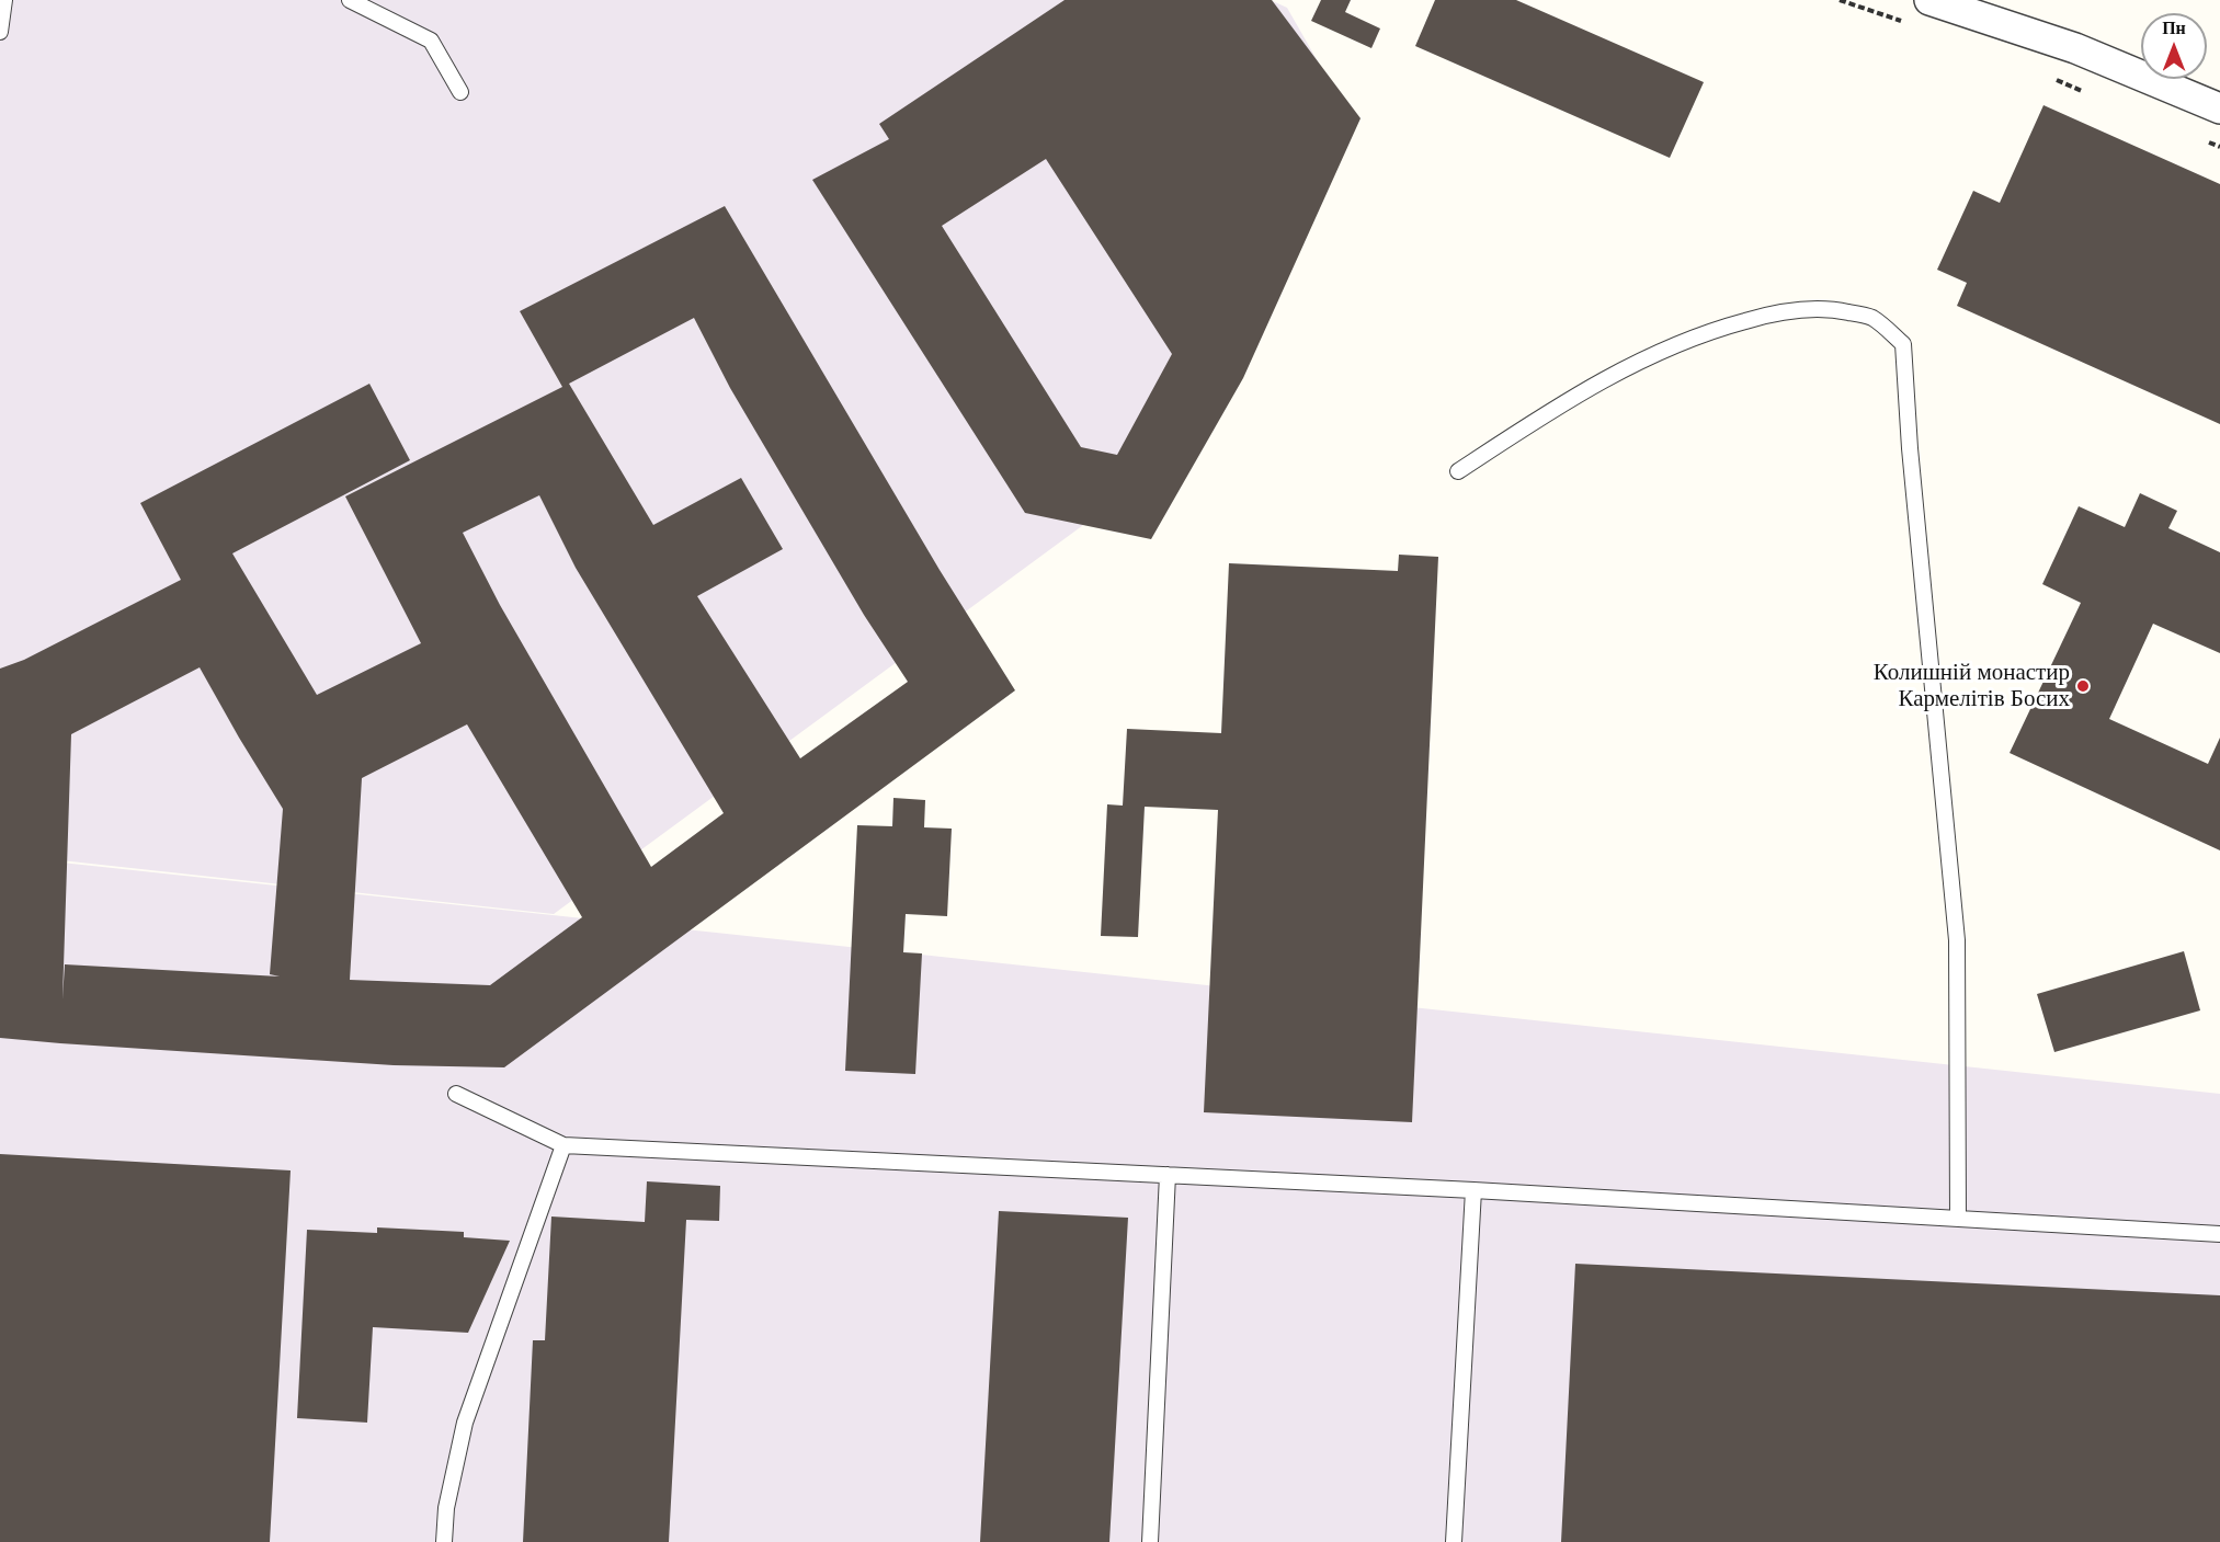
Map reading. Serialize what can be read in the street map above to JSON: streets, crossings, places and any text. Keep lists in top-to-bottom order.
{
  "places": ["Колишній монастир Кармелітів Босих"],
  "north": "top"
}
